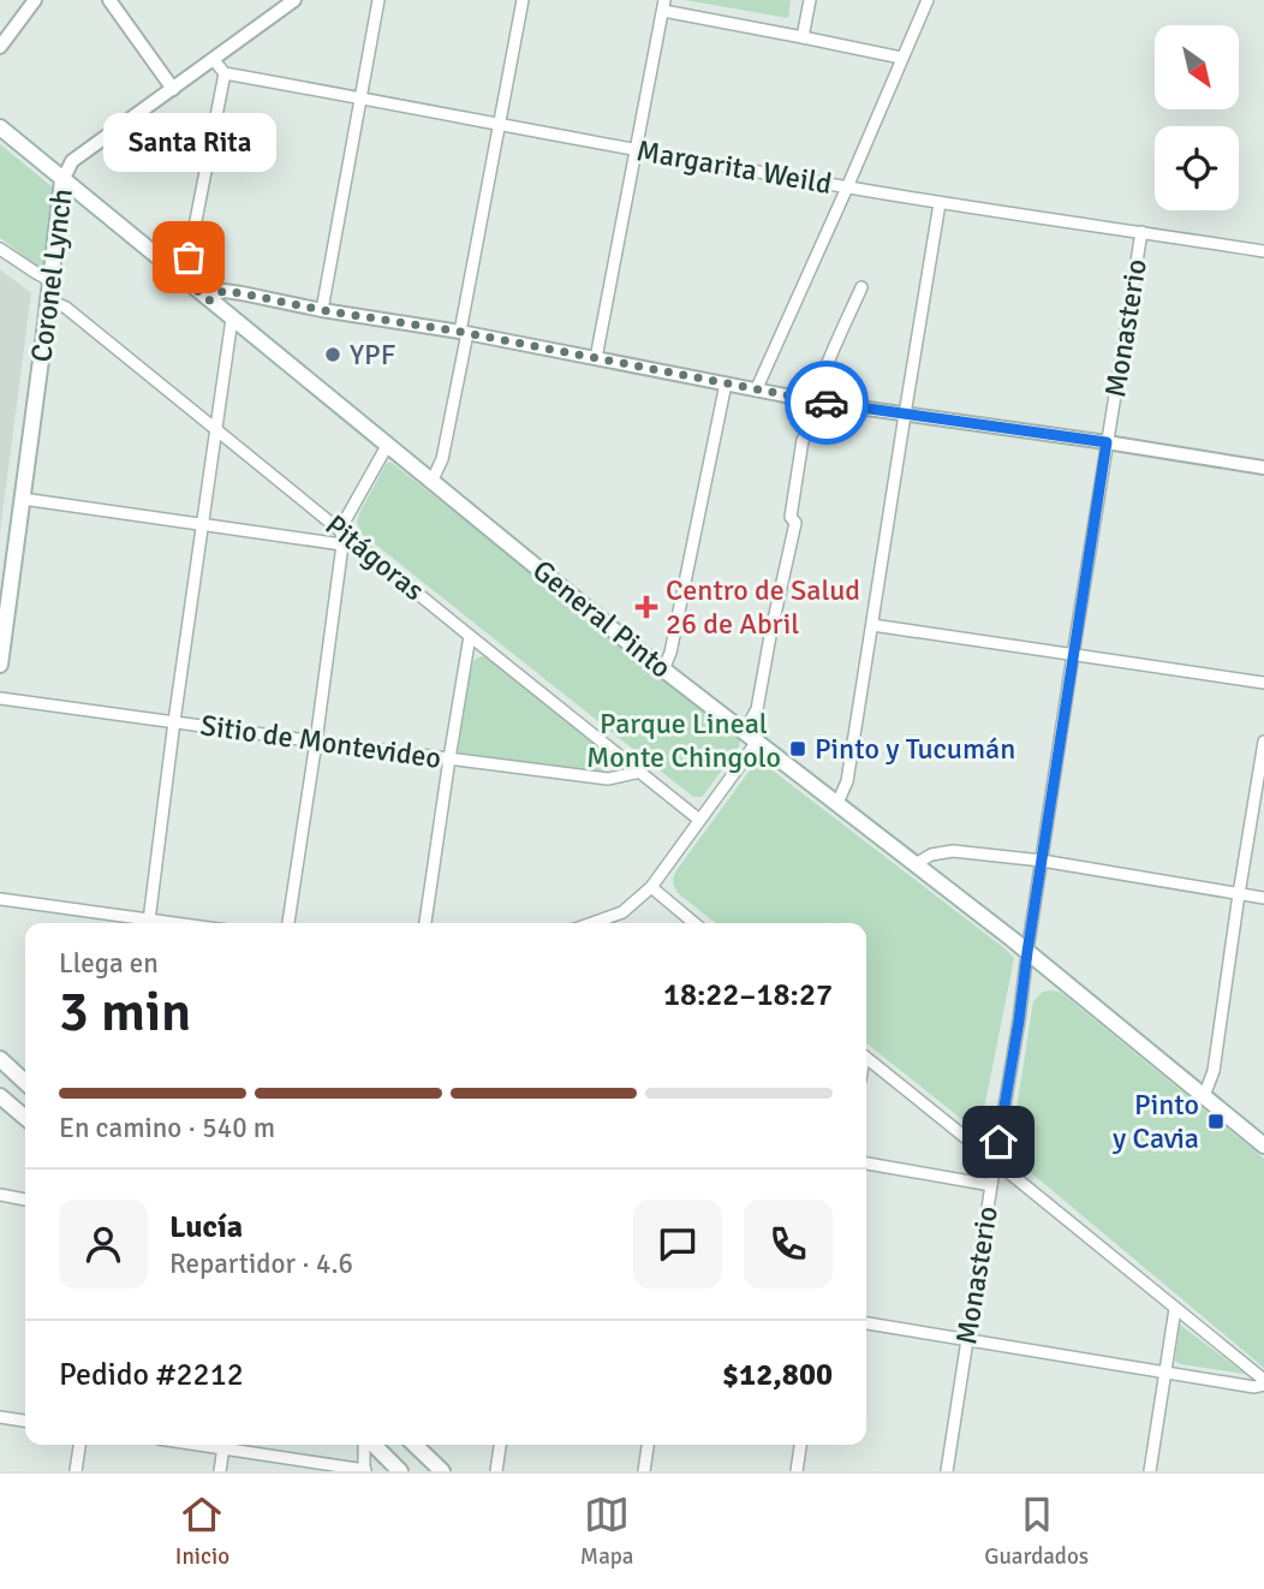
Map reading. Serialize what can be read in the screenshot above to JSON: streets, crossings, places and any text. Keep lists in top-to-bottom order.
{
  "streets": {
    "main road": ["Coronel Lynch", "General Pinto"],
    "street": [
      "Margarita Weild",
      "Monasterio",
      "Pitágoras",
      "Sitio de Montevideo"
    ]
  },
  "crossings": [
    ["Margarita Weild", "Monasterio"],
    ["Coronel Lynch", "Pitágoras"],
    ["Coronel Lynch", "General Pinto"],
    ["Monasterio", "General Pinto"],
    ["Pitágoras", "Sitio de Montevideo"]
  ],
  "parks": ["Parque Lineal Monte Chingolo"],
  "places": {
    "other": ["Santa Rita", "YPF"],
    "health": ["Centro de Salud 26 de Abril"],
    "transit": ["Pinto y Tucumán", "Pinto y Cavia"]
  },
  "north": "bottom right",
  "page": {
    "bubble": "Santa Rita",
    "heading": ["3 min", "Llega en", "18:22–18:27"],
    "panel": [
      "Lucía",
      "Repartidor · 4.6",
      "Pedido #2212",
      "$12,800"
    ],
    "bar": "En camino · 540 m",
    "tabs": ["Inicio", "Mapa", "Guardados"]
  }
}
